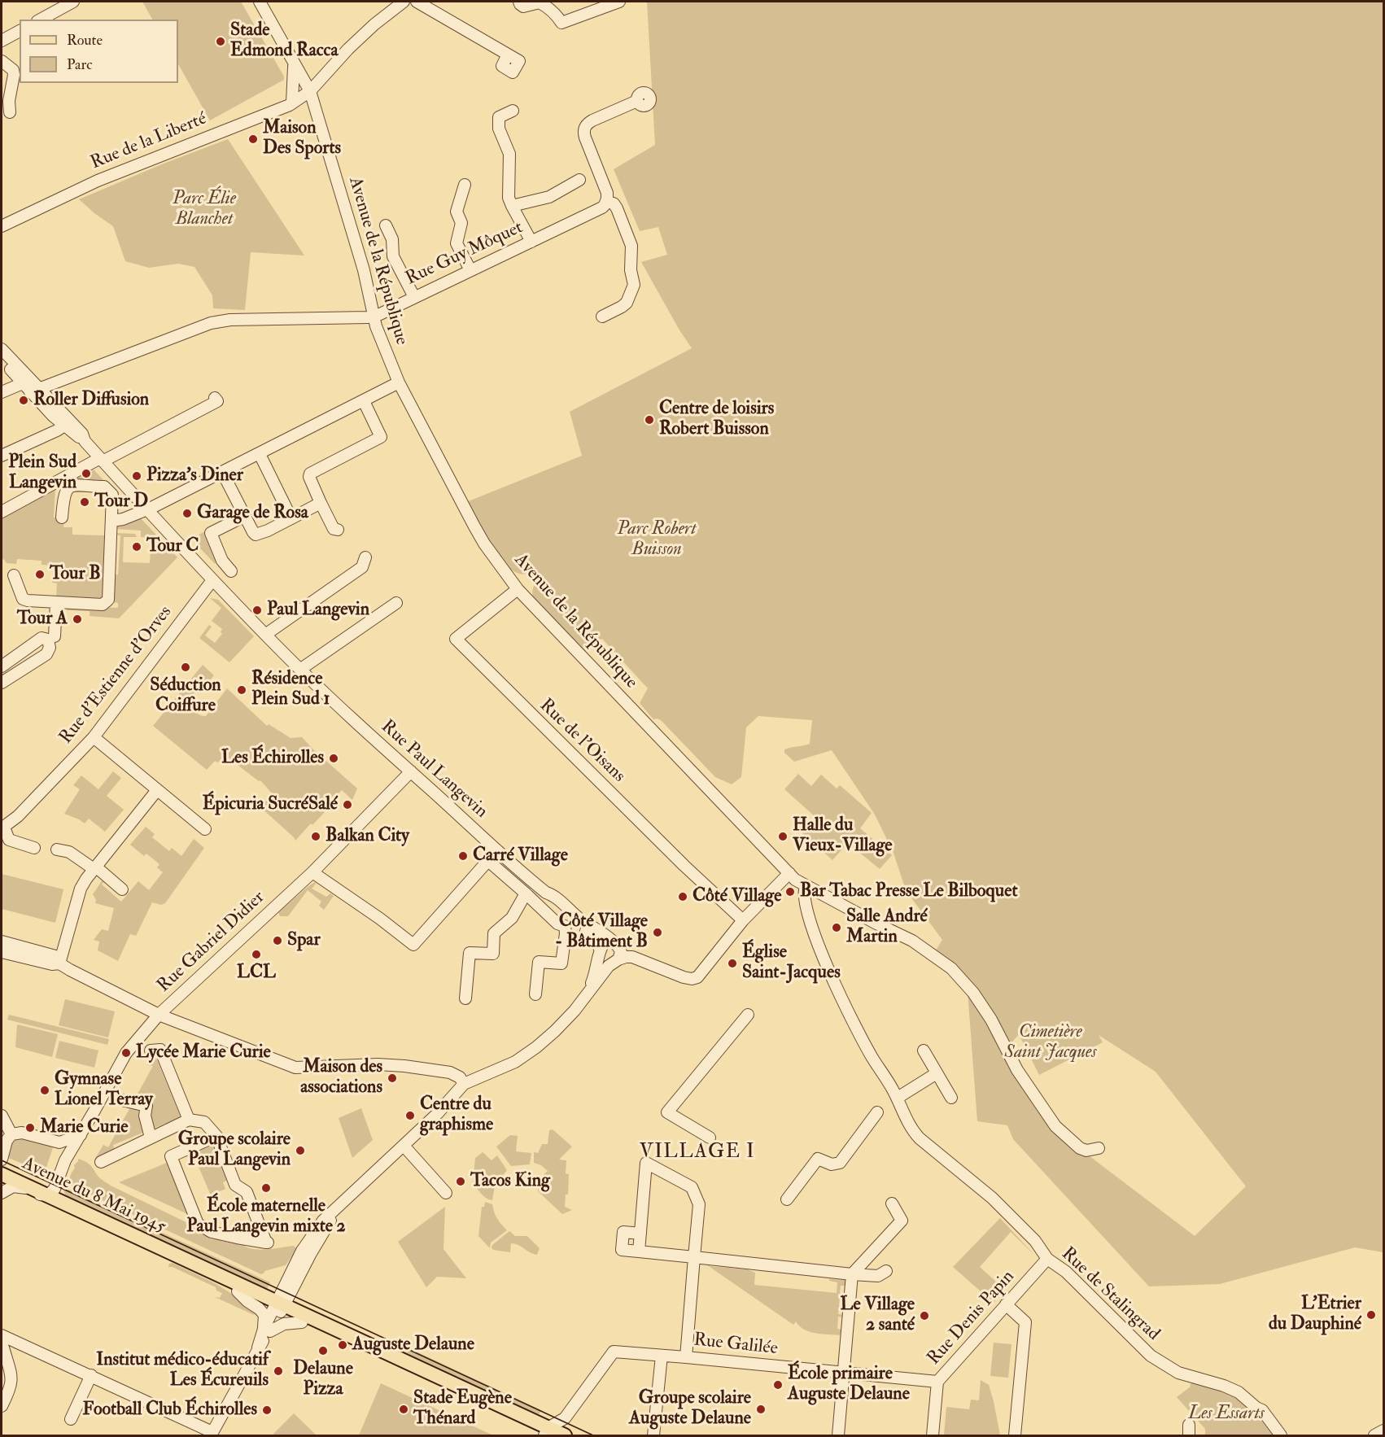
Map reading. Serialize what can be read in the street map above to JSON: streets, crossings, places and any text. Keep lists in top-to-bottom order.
{
  "streets": {
    "main road": ["Avenue du 8 Mai 1945"],
    "street": [
      "Rue de la Liberté",
      "Rue Guy Môquet",
      "Avenue de la République",
      "Rue d'Estienne d'Orves",
      "Rue de l'Oisans",
      "Rue Paul Langevin",
      "Rue Gabriel Didier",
      "Rue de Stalingrad",
      "Rue Denis Papin",
      "Rue Galilée"
    ]
  },
  "crossings": [
    ["Rue de la Liberté", "Avenue de la République"],
    ["Rue Guy Môquet", "Avenue de la République"],
    ["Rue Guy Môquet", "Rue Paul Langevin"],
    ["Avenue de la République", "Rue de l'Oisans"],
    ["Rue d'Estienne d'Orves", "Rue Paul Langevin"],
    ["Rue Paul Langevin", "Rue Gabriel Didier"],
    ["Rue de Stalingrad", "Rue Denis Papin"],
    ["Rue Denis Papin", "Rue Galilée"]
  ],
  "districts": ["VILLAGE I"],
  "parks": [
    "Parc Élie Blanchet",
    "Parc Robert Buisson",
    "Cimetière Saint Jacques",
    "Les Essarts"
  ],
  "places": [
    "Stade Edmond Racca",
    "Maison Des Sports",
    "Roller Diffusion",
    "Centre de loisirs Robert Buisson",
    "Plein Sud Langevin",
    "Pizza's Diner",
    "Tour D",
    "Garage de Rosa",
    "Tour C",
    "Tour B",
    "Paul Langevin",
    "Tour A",
    "Séduction Coiffure",
    "Résidence Plein Sud 1",
    "Les Échirolles",
    "Épicuria SucréSalé",
    "Balkan City",
    "Halle du Vieux-Village",
    "Carré Village",
    "Bar Tabac Presse Le Bilboquet",
    "Côté Village",
    "Salle André Martin",
    "Côté Village - Bâtiment B",
    "Spar",
    "LCL",
    "Église Saint-Jacques",
    "Lycée Marie Curie",
    "Maison des associations",
    "Gymnase Lionel Terray",
    "Centre du graphisme",
    "Marie Curie",
    "Groupe scolaire Paul Langevin",
    "Tacos King",
    "École maternelle Paul Langevin mixte 2",
    "L'Etrier du Dauphiné",
    "Le Village 2 santé",
    "Auguste Delaune",
    "Delaune Pizza",
    "Institut médico-éducatif Les Écureuils",
    "École primaire Auguste Delaune",
    "Stade Eugène Thénard",
    "Groupe scolaire Auguste Delaune",
    "Football Club Échirolles"
  ],
  "legend": ["Route", "Parc"]
}
